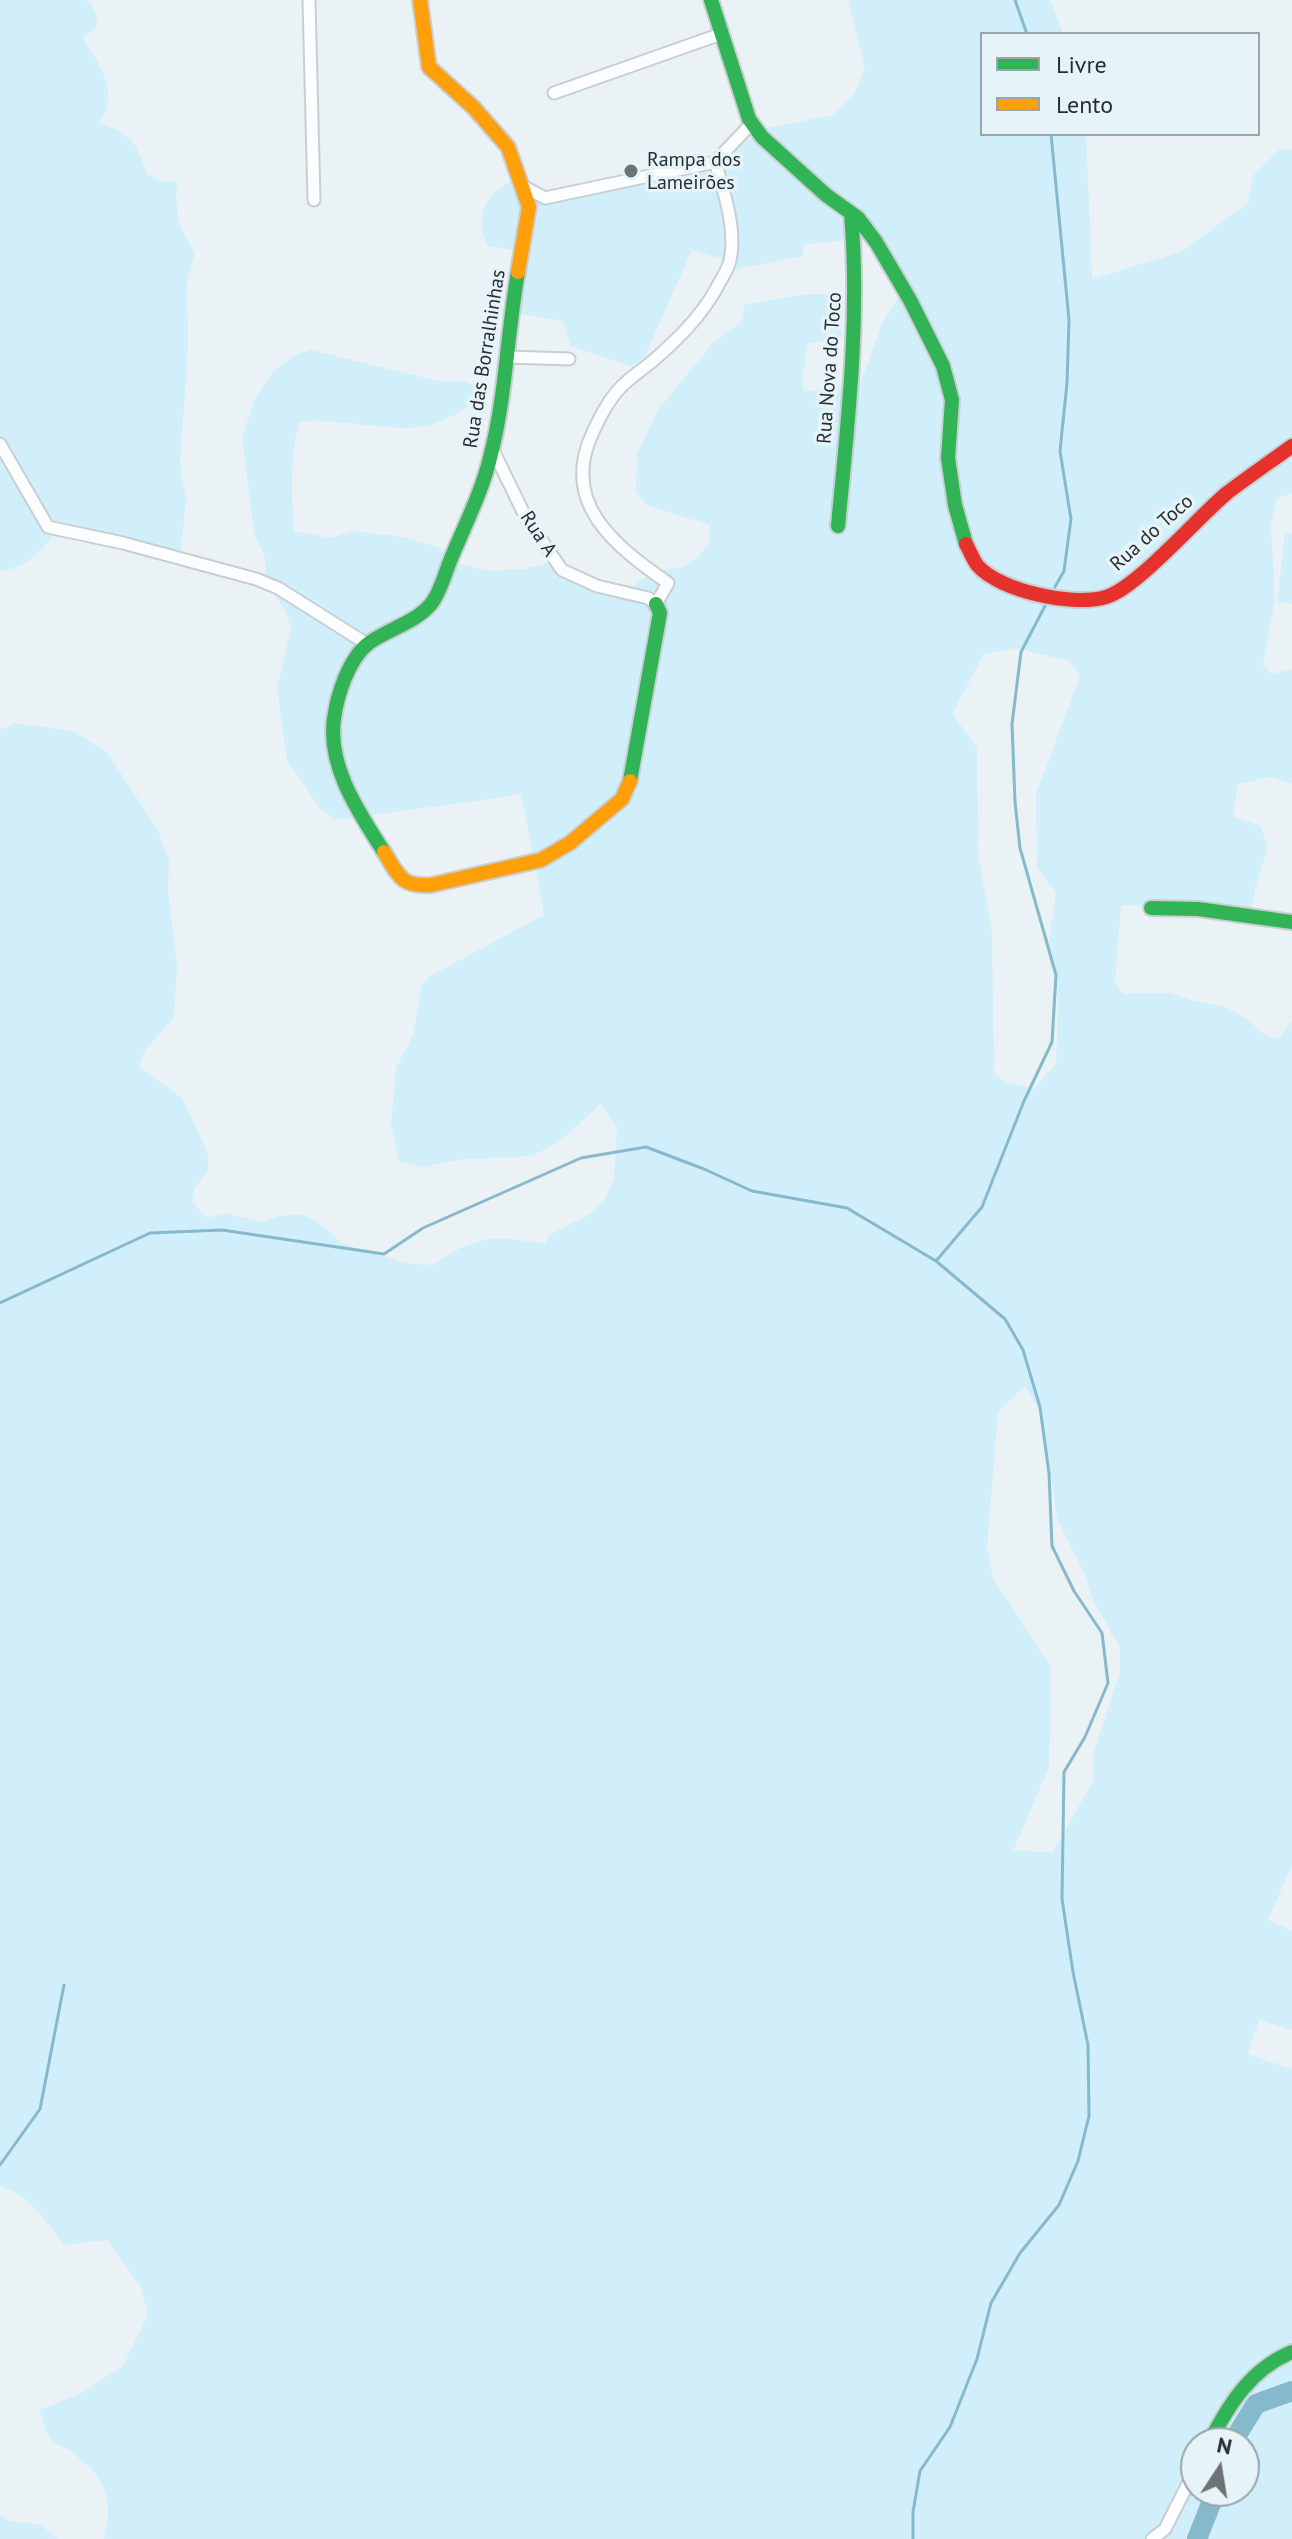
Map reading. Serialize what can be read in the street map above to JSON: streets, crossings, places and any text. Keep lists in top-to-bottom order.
{
  "streets": {
    "street": [
      "Rua das Borralhinhas",
      "Rua Nova do Toco",
      "Rua do Toco",
      "Rua A"
    ]
  },
  "crossings": [
    ["Rua das Borralhinhas", "Rua A"],
    ["Rua Nova do Toco", "Rua do Toco"]
  ],
  "places": ["Rampa dos Lameirões"],
  "legend": ["Livre", "Lento"],
  "north": "top"
}
